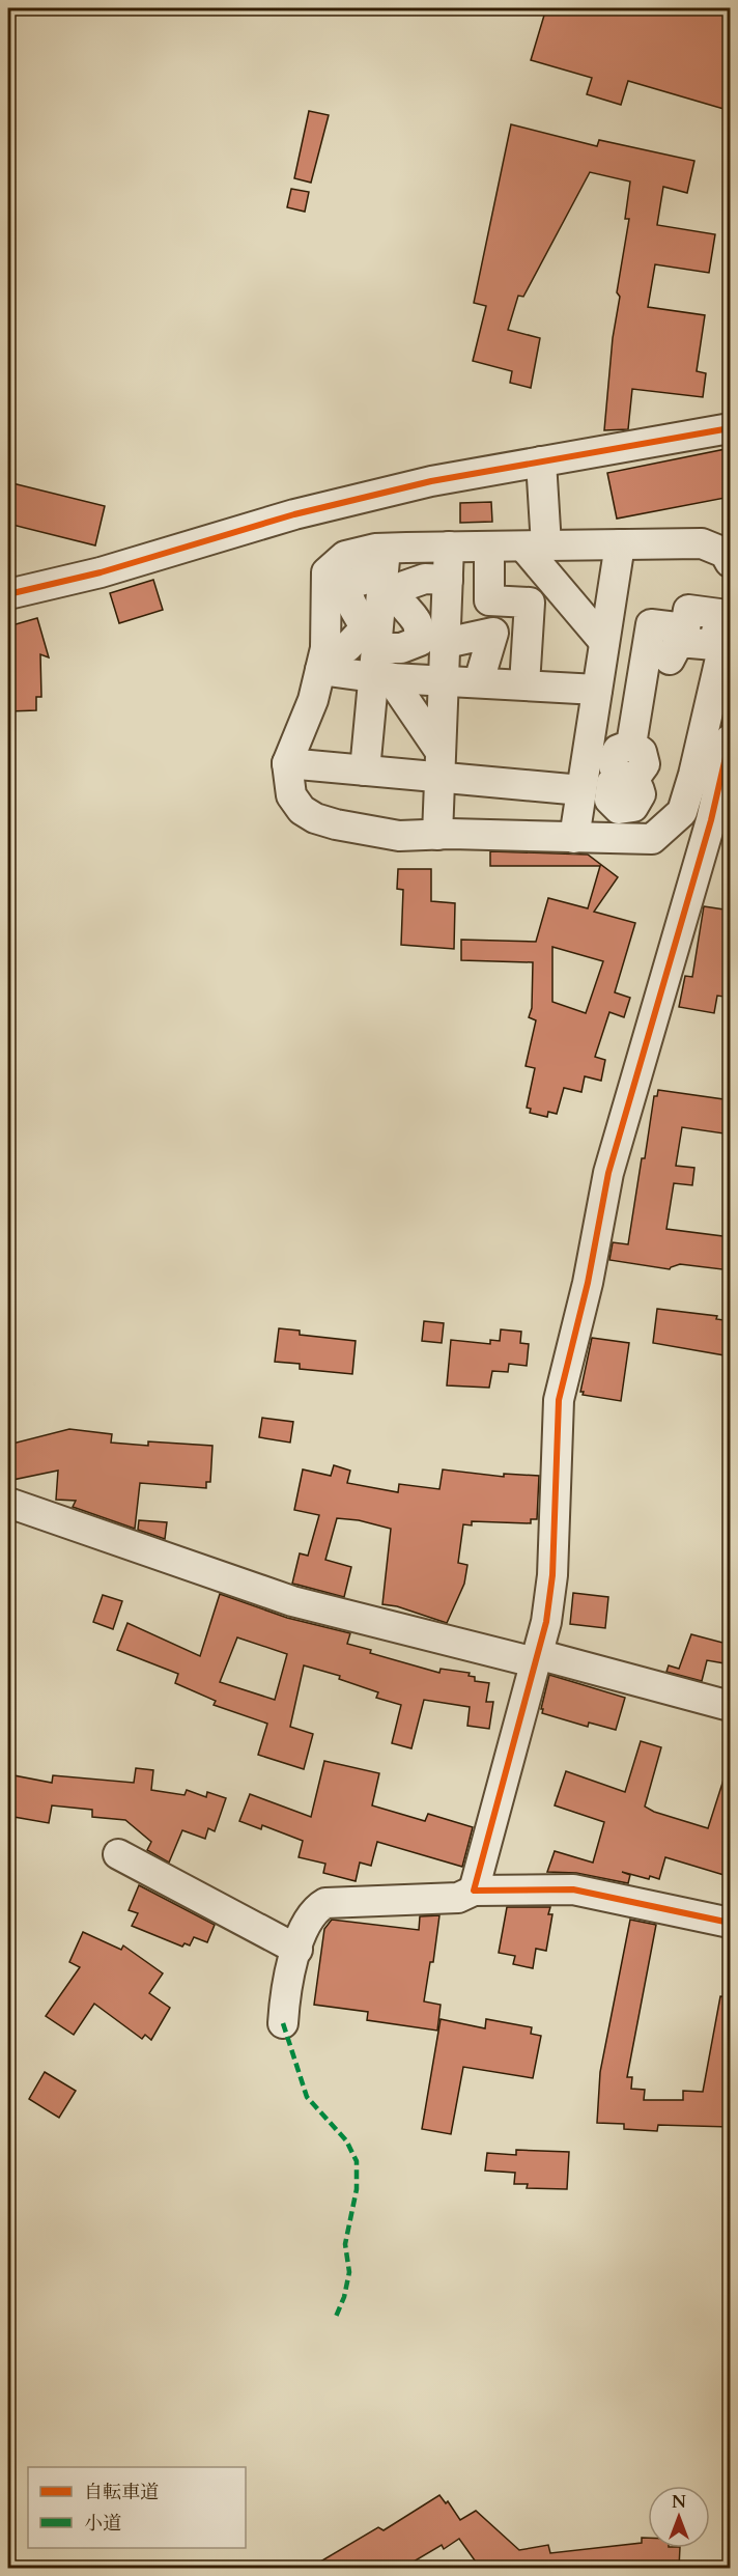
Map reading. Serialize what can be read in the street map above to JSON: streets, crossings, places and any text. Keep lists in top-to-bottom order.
{
  "legend": ["自転車道", "小道"],
  "north": "top"
}
